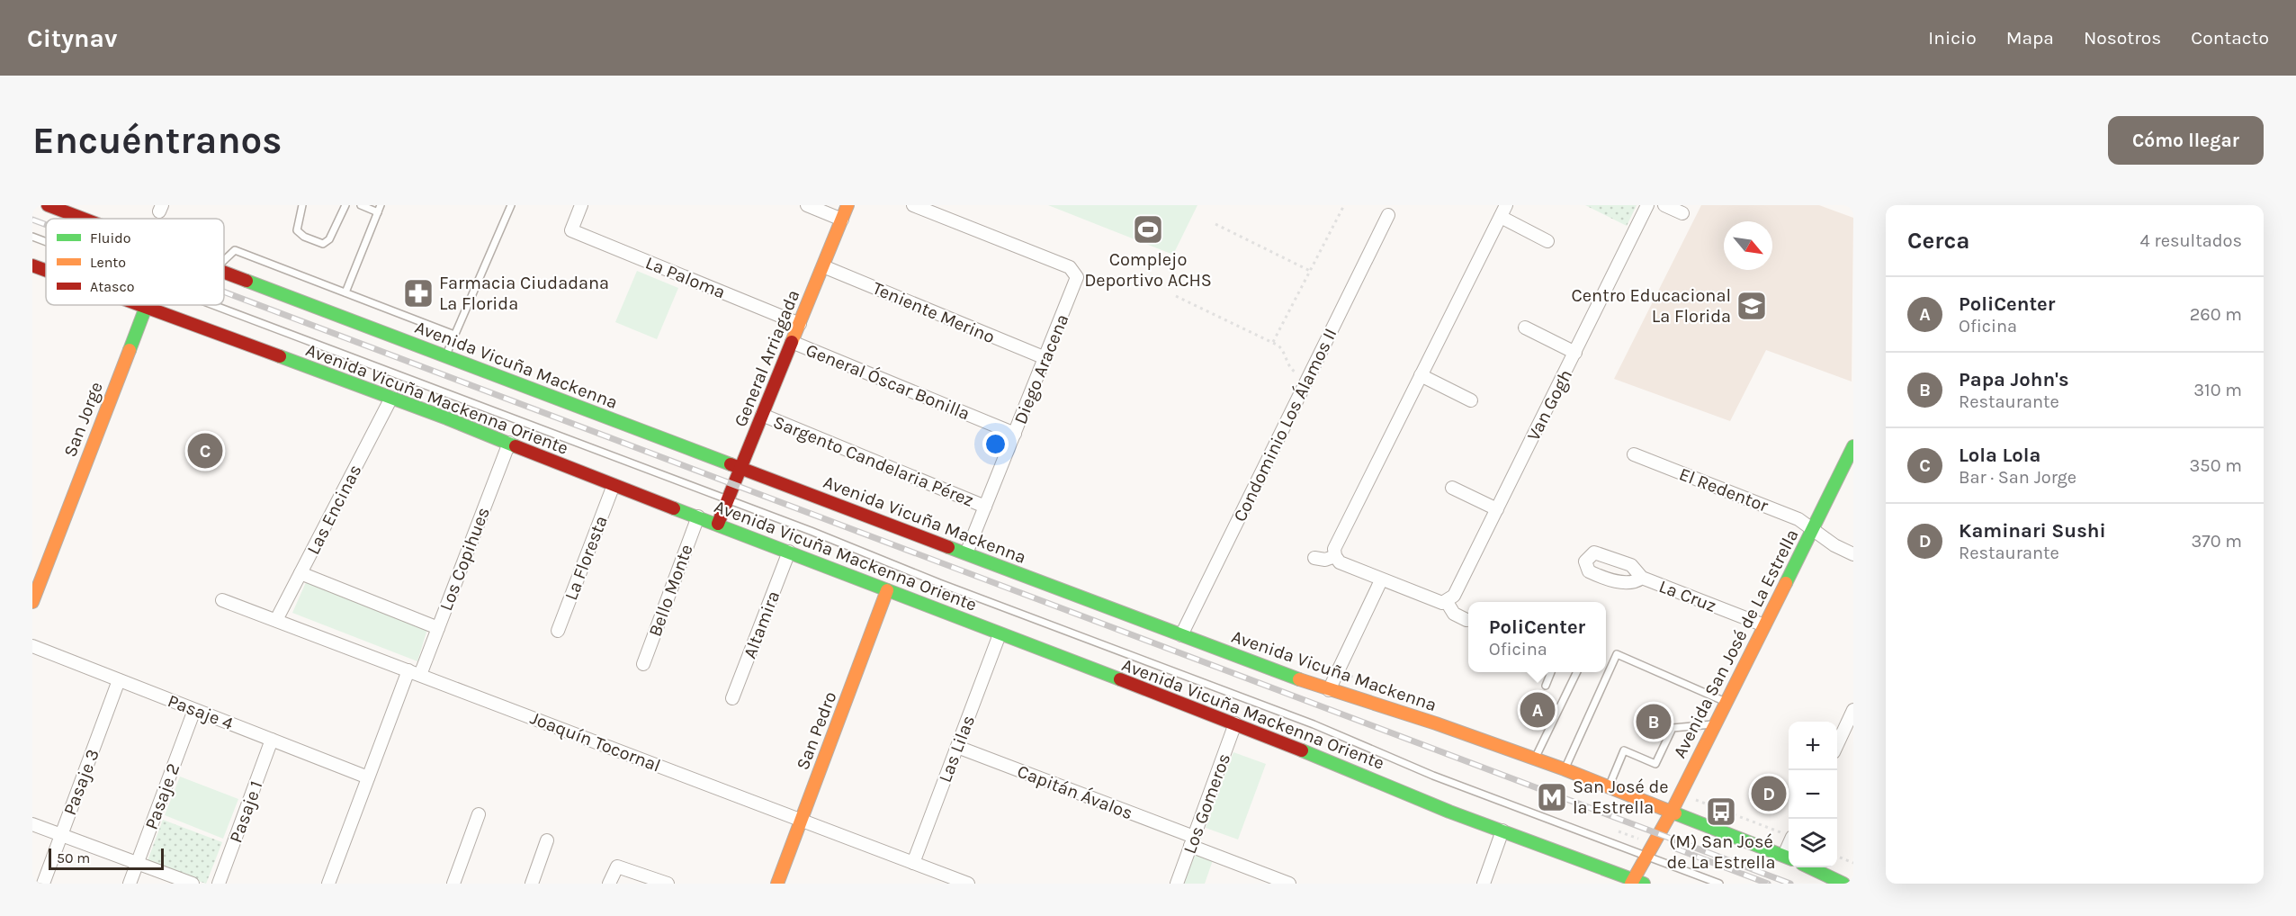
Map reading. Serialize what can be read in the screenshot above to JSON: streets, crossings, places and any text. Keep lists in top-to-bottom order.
{
  "streets": {
    "main road": [
      "General Arriagada",
      "Avenida Vicuña Mackenna",
      "Avenida Vicuña Mackenna Oriente",
      "San Jorge",
      "Avenida San José de La Estrella",
      "San Pedro"
    ],
    "street": [
      "La Paloma",
      "Teniente Merino",
      "Diego Aracena",
      "General Óscar Bonilla",
      "Van Gogh",
      "Condominio Los Álamos II",
      "Sargento Candelaria Pérez",
      "El Redentor",
      "Las Encinas",
      "La Floresta",
      "Los Copihues",
      "Bello Monte",
      "La Cruz",
      "Altamira",
      "Pasaje 4",
      "Joaquín Tocornal",
      "Las Lilas",
      "Pasaje 3",
      "Capitán Ávalos",
      "Pasaje 2",
      "Los Gomeros",
      "Pasaje 1"
    ]
  },
  "crossings": [
    ["La Paloma", "General Arriagada"],
    ["Teniente Merino", "General Arriagada"],
    ["Teniente Merino", "Diego Aracena"],
    ["General Arriagada", "Avenida Vicuña Mackenna"],
    ["General Arriagada", "General Óscar Bonilla"],
    ["General Arriagada", "Avenida Vicuña Mackenna Oriente"],
    ["General Arriagada", "Sargento Candelaria Pérez"],
    ["Avenida Vicuña Mackenna", "Diego Aracena"],
    ["Avenida Vicuña Mackenna", "Condominio Los Álamos II"],
    ["Avenida Vicuña Mackenna", "Avenida San José de La Estrella"],
    ["Diego Aracena", "General Óscar Bonilla"],
    ["Diego Aracena", "Sargento Candelaria Pérez"],
    ["Avenida Vicuña Mackenna Oriente", "San Jorge"],
    ["Avenida Vicuña Mackenna Oriente", "Las Encinas"],
    ["Avenida Vicuña Mackenna Oriente", "La Floresta"],
    ["Avenida Vicuña Mackenna Oriente", "Los Copihues"],
    ["Avenida Vicuña Mackenna Oriente", "Bello Monte"],
    ["Avenida Vicuña Mackenna Oriente", "Altamira"],
    ["Avenida Vicuña Mackenna Oriente", "Avenida San José de La Estrella"],
    ["Avenida Vicuña Mackenna Oriente", "San Pedro"],
    ["Avenida Vicuña Mackenna Oriente", "Las Lilas"],
    ["Avenida Vicuña Mackenna Oriente", "Los Gomeros"],
    ["El Redentor", "Avenida San José de La Estrella"],
    ["Las Encinas", "Joaquín Tocornal"],
    ["Los Copihues", "Pasaje 4"],
    ["Los Copihues", "Joaquín Tocornal"],
    ["La Cruz", "Avenida San José de La Estrella"],
    ["Pasaje 4", "Pasaje 3"],
    ["Pasaje 4", "Pasaje 2"],
    ["Pasaje 4", "Pasaje 1"],
    ["San Pedro", "Joaquín Tocornal"],
    ["Joaquín Tocornal", "Las Lilas"],
    ["Las Lilas", "Capitán Ávalos"],
    ["Capitán Ávalos", "Los Gomeros"]
  ],
  "places": {
    "sports": ["Complejo Deportivo ACHS"],
    "pharmacy": ["Farmacia Ciudadana La Florida"],
    "school or university": ["Centro Educacional La Florida"],
    "metro station": ["San José de la Estrella"],
    "bus stop": ["(M) San José de La Estrella"]
  },
  "legend": ["Fluido", "Lento", "Atasco"],
  "scale_bar": "50 m",
  "north": "bottom right",
  "page": {
    "header": "Citynav",
    "nav": [
      "Inicio",
      "Mapa",
      "Nosotros",
      "Contacto"
    ],
    "buttons": "Cómo llegar",
    "title": "Encuéntranos",
    "heading": ["Cerca", "4 resultados"],
    "list": [
      {
        "mark": "A",
        "name": "PoliCenter",
        "note": "Oficina",
        "value": "260 m"
      },
      {
        "mark": "B",
        "name": "Papa John's",
        "note": "Restaurante",
        "value": "310 m"
      },
      {
        "mark": "C",
        "name": "Lola Lola",
        "note": "Bar · San Jorge",
        "value": "350 m"
      },
      {
        "mark": "D",
        "name": "Kaminari Sushi",
        "note": "Restaurante",
        "value": "370 m"
      }
    ],
    "pins": [
      "C",
      "A",
      "B",
      "D"
    ],
    "popup": ["PoliCenter", "Oficina"],
    "map_buttons": ["+", "−"],
    "scale": "50 m"
  }
}
